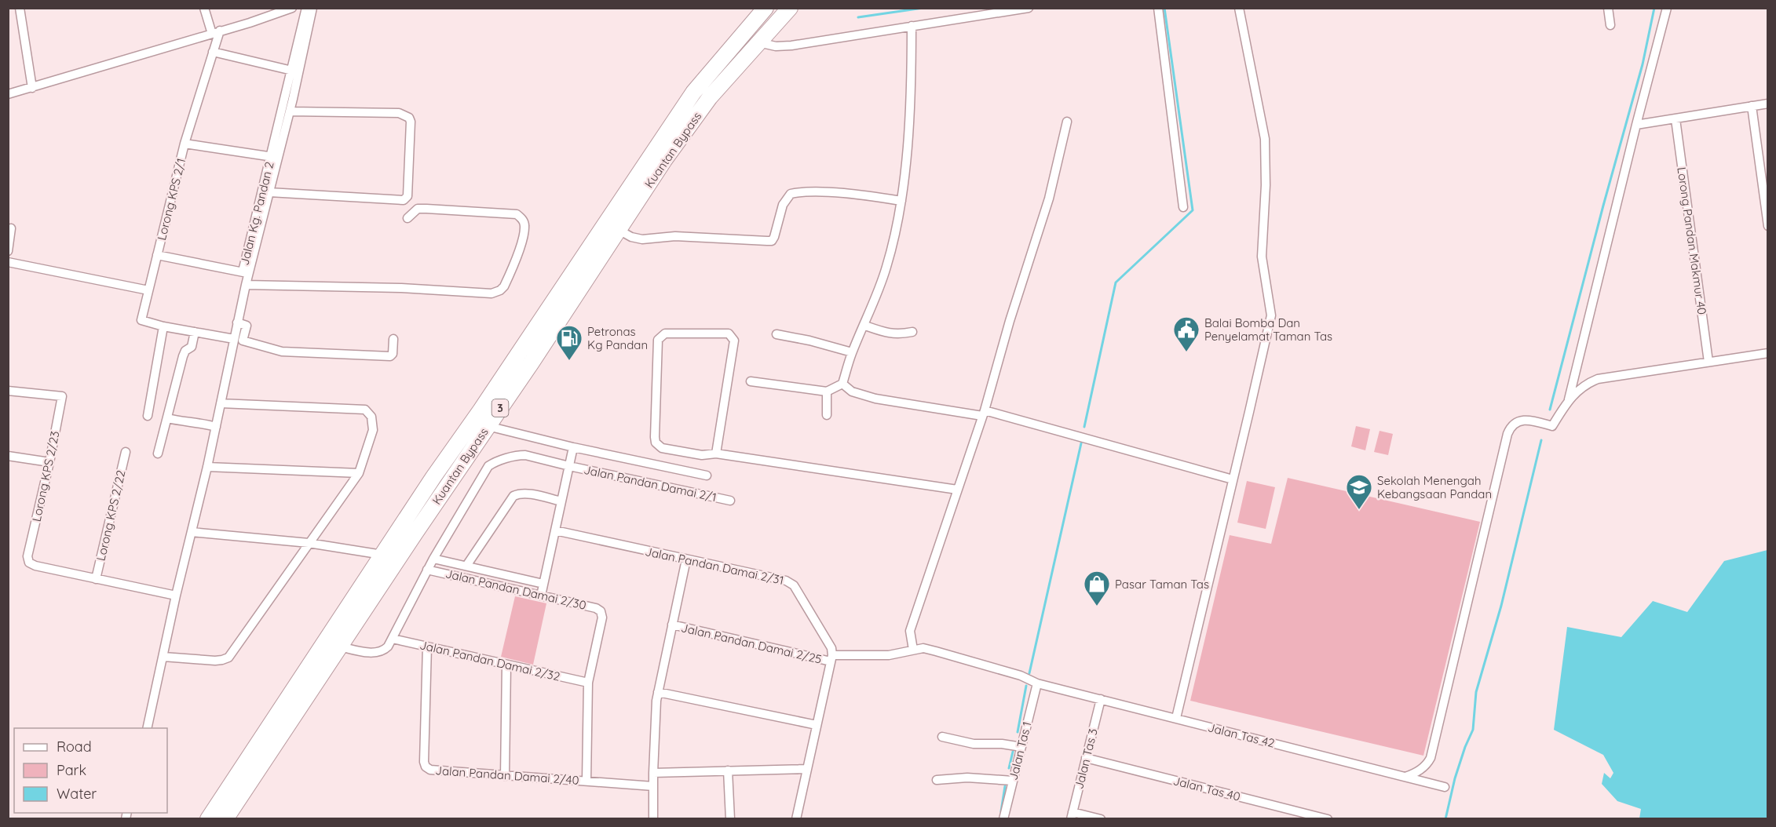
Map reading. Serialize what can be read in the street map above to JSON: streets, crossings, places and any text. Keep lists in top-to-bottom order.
{
  "streets": {
    "highway": ["Kuantan Bypass", "3"],
    "street": [
      "Lorong KPS 2/1",
      "Jalan Kg. Pandan 2",
      "Lorong Pandan Makmur 40",
      "Lorong KPS 2/23",
      "Jalan Pandan Damai 2/1",
      "Lorong KPS 2/22",
      "Jalan Pandan Damai 2/31",
      "Jalan Pandan Damai 2/30",
      "Jalan Pandan Damai 2/25",
      "Jalan Pandan Damai 2/32",
      "Jalan Tas 42",
      "Jalan Tas 1",
      "Jalan Tas 3",
      "Jalan Pandan Damai 2/40",
      "Jalan Tas 40"
    ]
  },
  "crossings": [
    ["Lorong KPS 2/23", "Lorong KPS 2/22"],
    ["Jalan Pandan Damai 2/1", "Jalan Pandan Damai 2/30"],
    ["Jalan Pandan Damai 2/1", "Jalan Pandan Damai 2/32"],
    ["Jalan Pandan Damai 2/31", "Jalan Pandan Damai 2/25"],
    ["Jalan Pandan Damai 2/30", "Jalan Pandan Damai 2/32"],
    ["Jalan Pandan Damai 2/30", "Jalan Pandan Damai 2/40"],
    ["Jalan Pandan Damai 2/25", "Jalan Tas 42"],
    ["Jalan Pandan Damai 2/32", "Jalan Pandan Damai 2/40"],
    ["Jalan Tas 42", "Jalan Tas 1"],
    ["Jalan Tas 42", "Jalan Tas 3"],
    ["Jalan Tas 3", "Jalan Tas 40"]
  ],
  "places": {
    "public building": ["Balai Bomba Dan Penyelamat Taman Tas"],
    "fuel station": ["Petronas Kg Pandan"],
    "school or university": ["Sekolah Menengah Kebangsaan Pandan"],
    "shop": ["Pasar Taman Tas"]
  },
  "legend": ["Road", "Park", "Water"]
}
